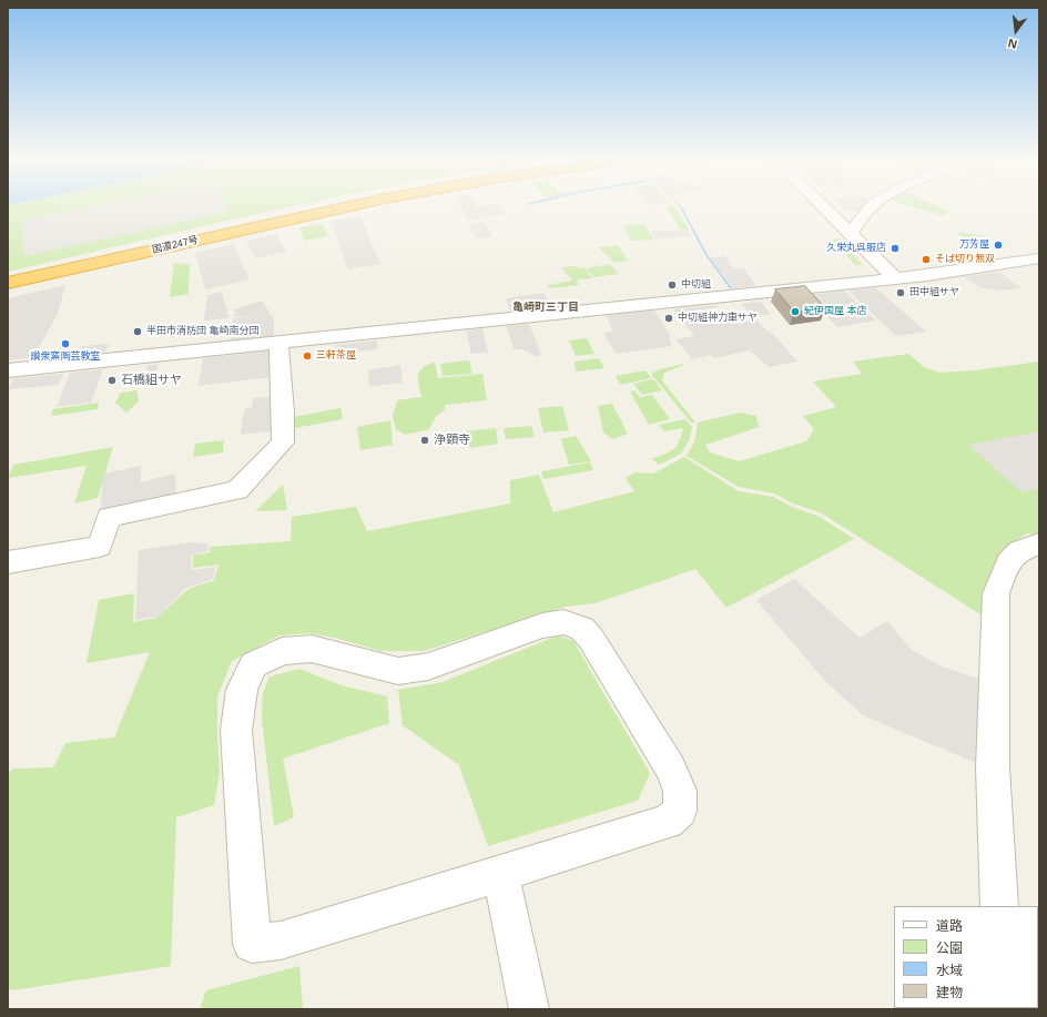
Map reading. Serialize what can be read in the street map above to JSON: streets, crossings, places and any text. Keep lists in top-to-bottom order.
{
  "streets": {
    "highway": ["国道247号"]
  },
  "districts": ["亀崎町三丁目"],
  "places": [
    "万芳屋",
    "久栄丸呉服店",
    "そば切り無双",
    "中切組",
    "田中組サヤ",
    "紀伊国屋 本店",
    "中切組神力車サヤ",
    "半田市消防団 亀崎南分団",
    "讃衆窯陶芸教室",
    "三軒茶屋",
    "石橋組サヤ",
    "浄顕寺"
  ],
  "legend": [
    "道路",
    "公園",
    "水域",
    "建物"
  ],
  "north": "bottom"
}
